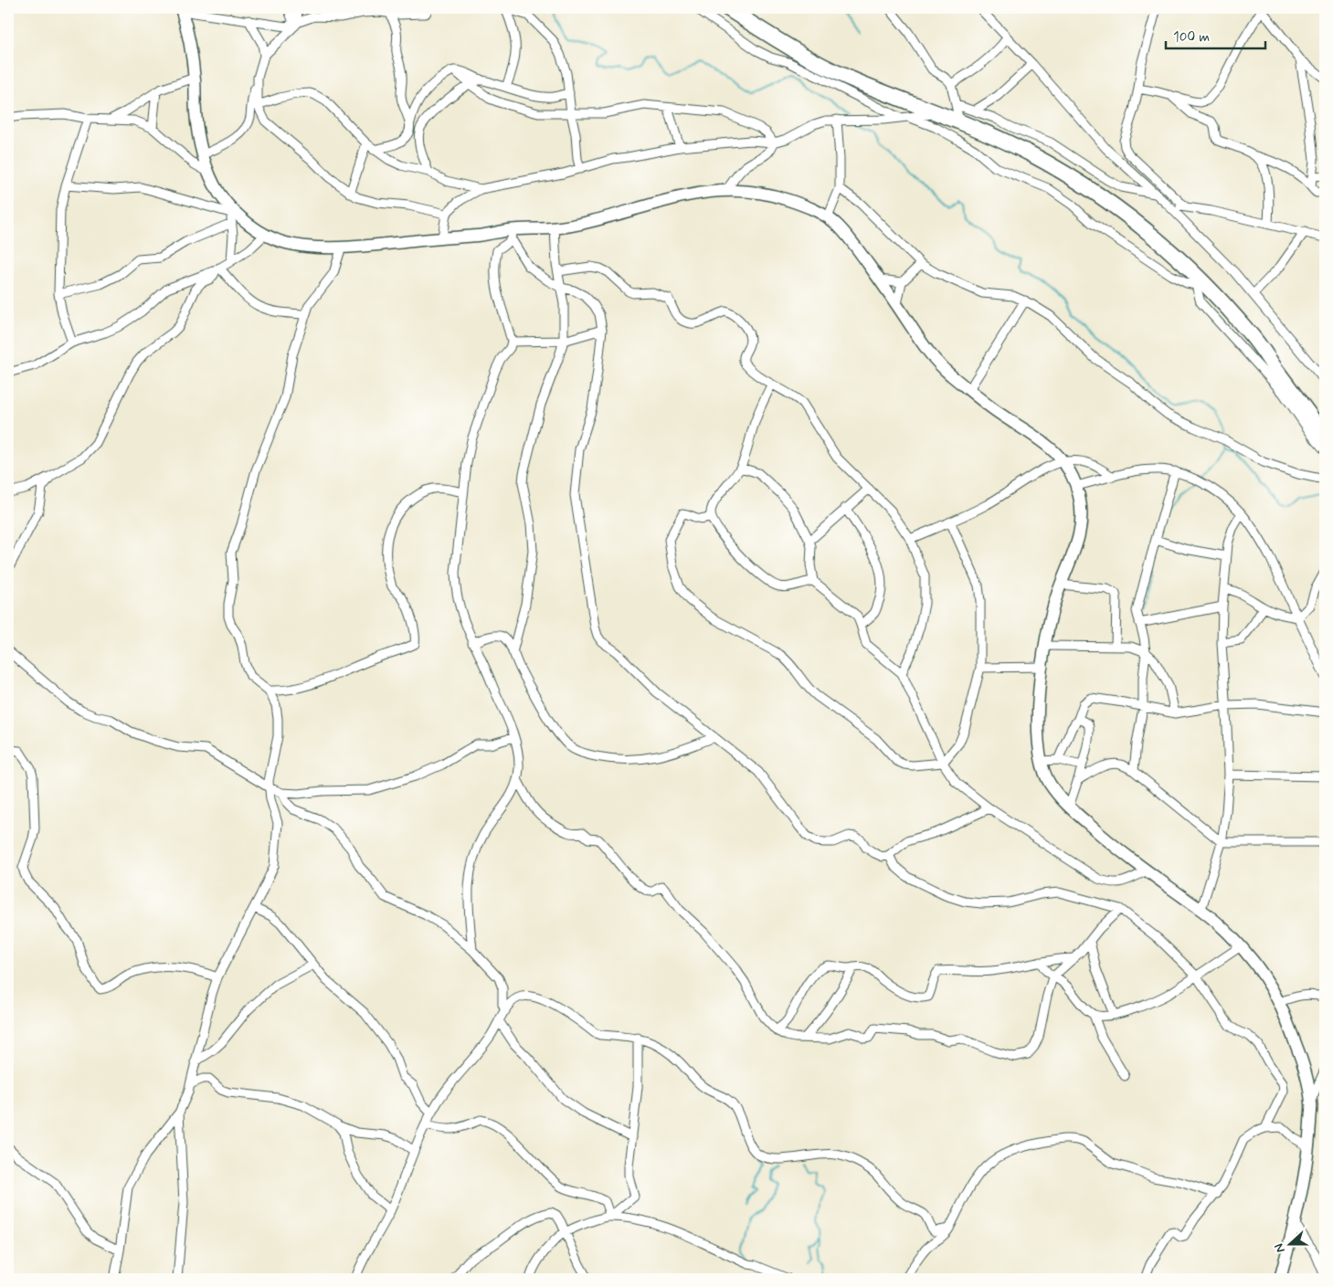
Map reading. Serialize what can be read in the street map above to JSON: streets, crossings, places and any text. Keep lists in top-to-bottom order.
{
  "scale_bar": "100 m",
  "north": "left"
}
